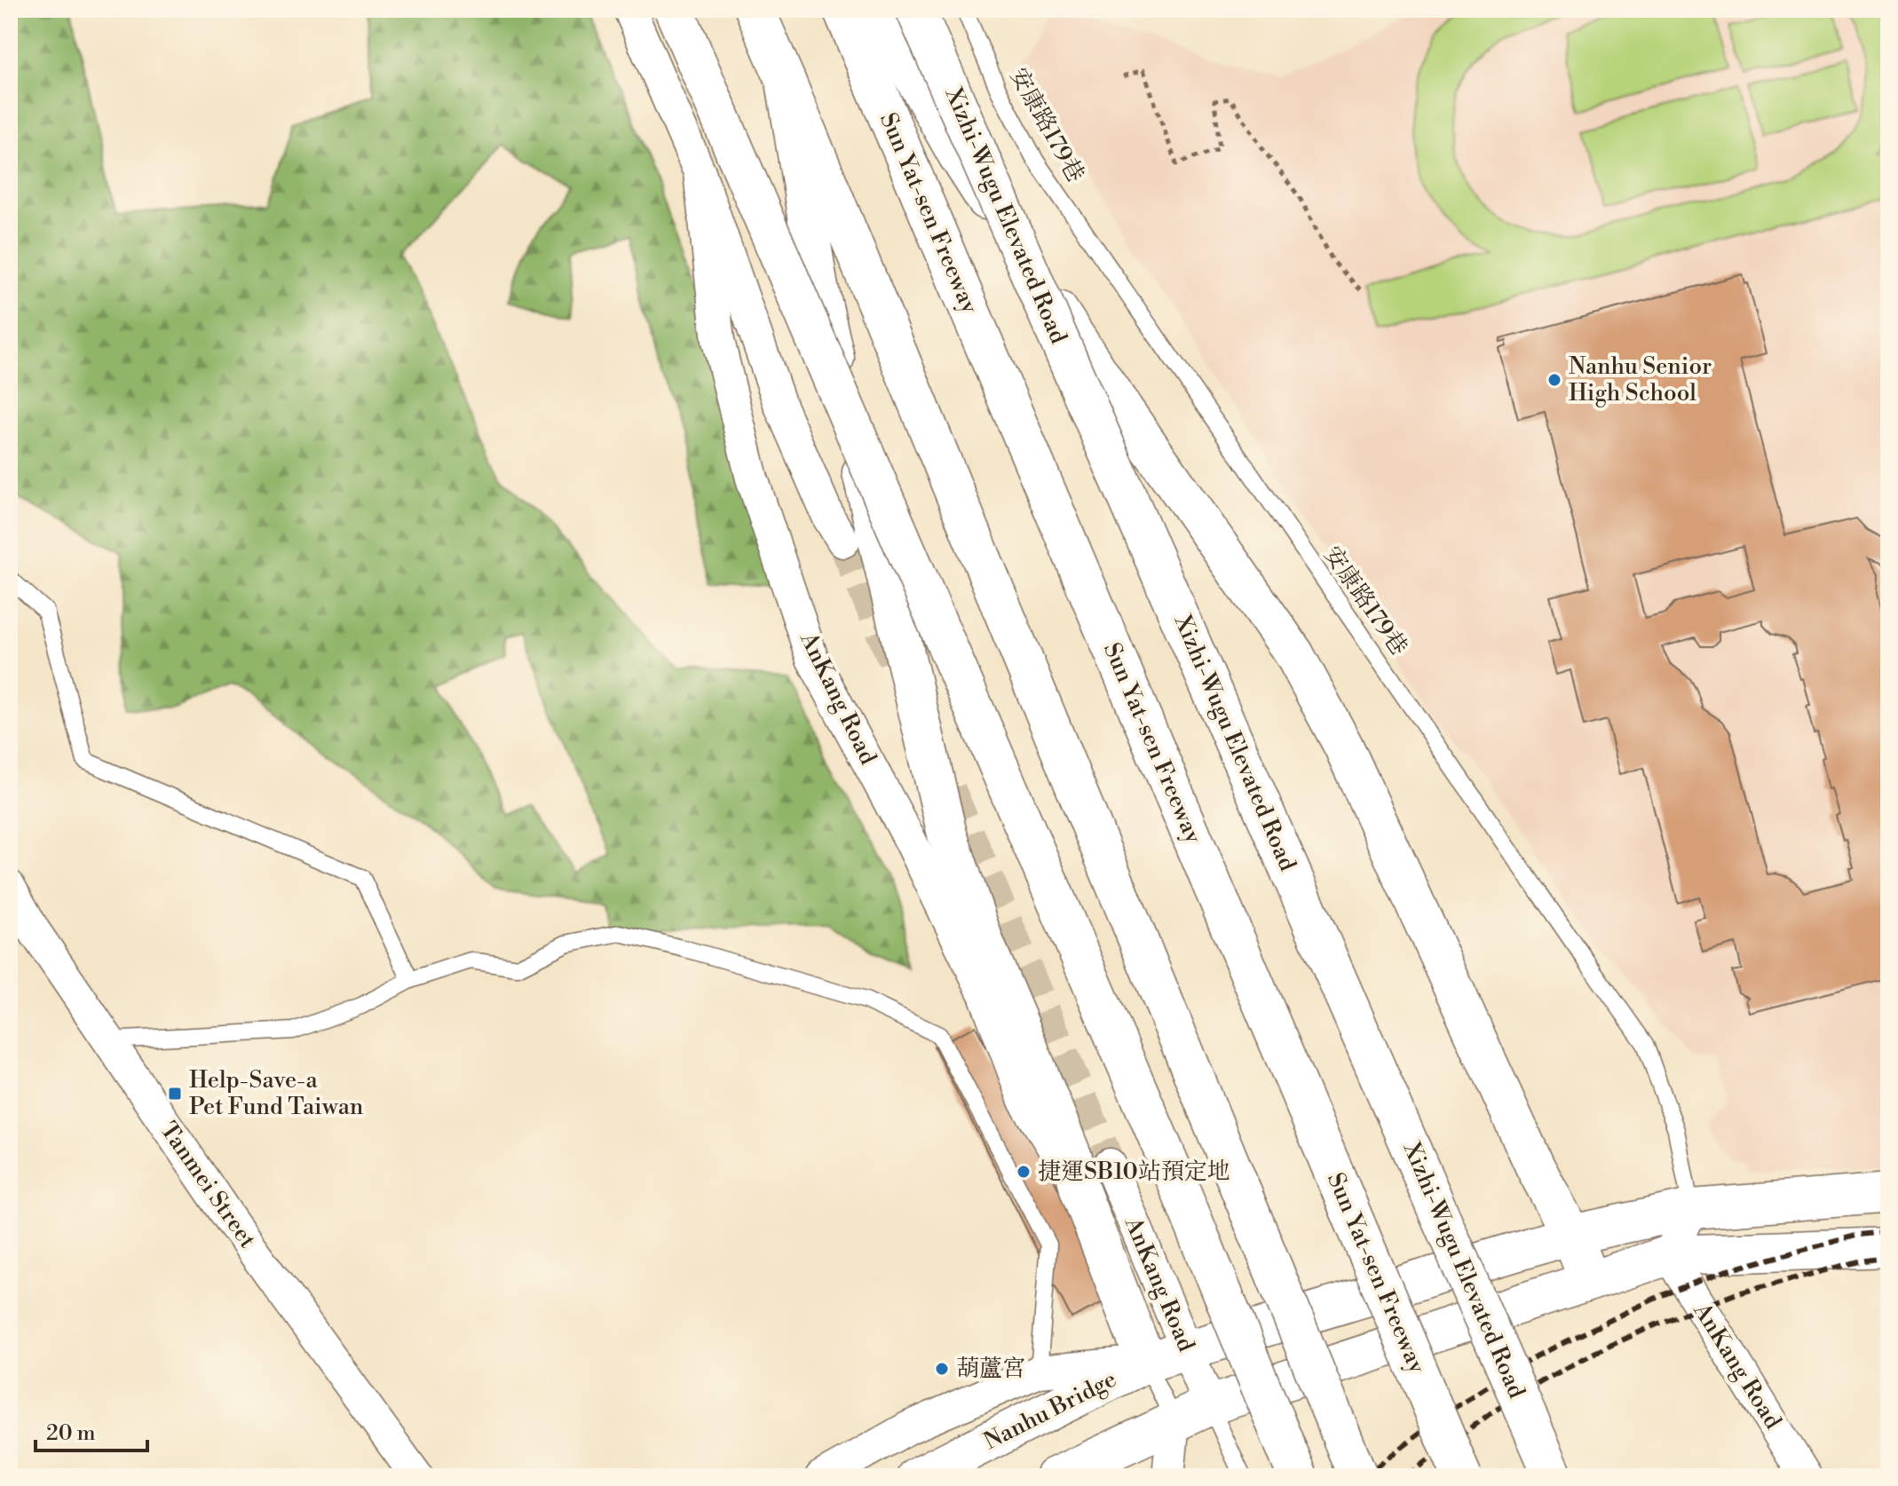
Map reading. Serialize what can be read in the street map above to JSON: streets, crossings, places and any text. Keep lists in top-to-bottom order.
{
  "streets": {
    "main road": ["Sun Yat-sen Freeway", "Xizhi-Wugu Elevated Road", "Nanhu Bridge"],
    "street": ["AnKang Road", "Tanmei Street"],
    "lane": ["安康路179巷"]
  },
  "crossings": [
    ["安康路179巷", "Nanhu Bridge"],
    ["AnKang Road", "Nanhu Bridge"]
  ],
  "places": {
    "other": ["Nanhu Senior High School", "捷運SB10站預定地", "葫蘆宮"],
    "transit": ["Help-Save-a Pet Fund Taiwan"]
  },
  "scale_bar": "20 m"
}
